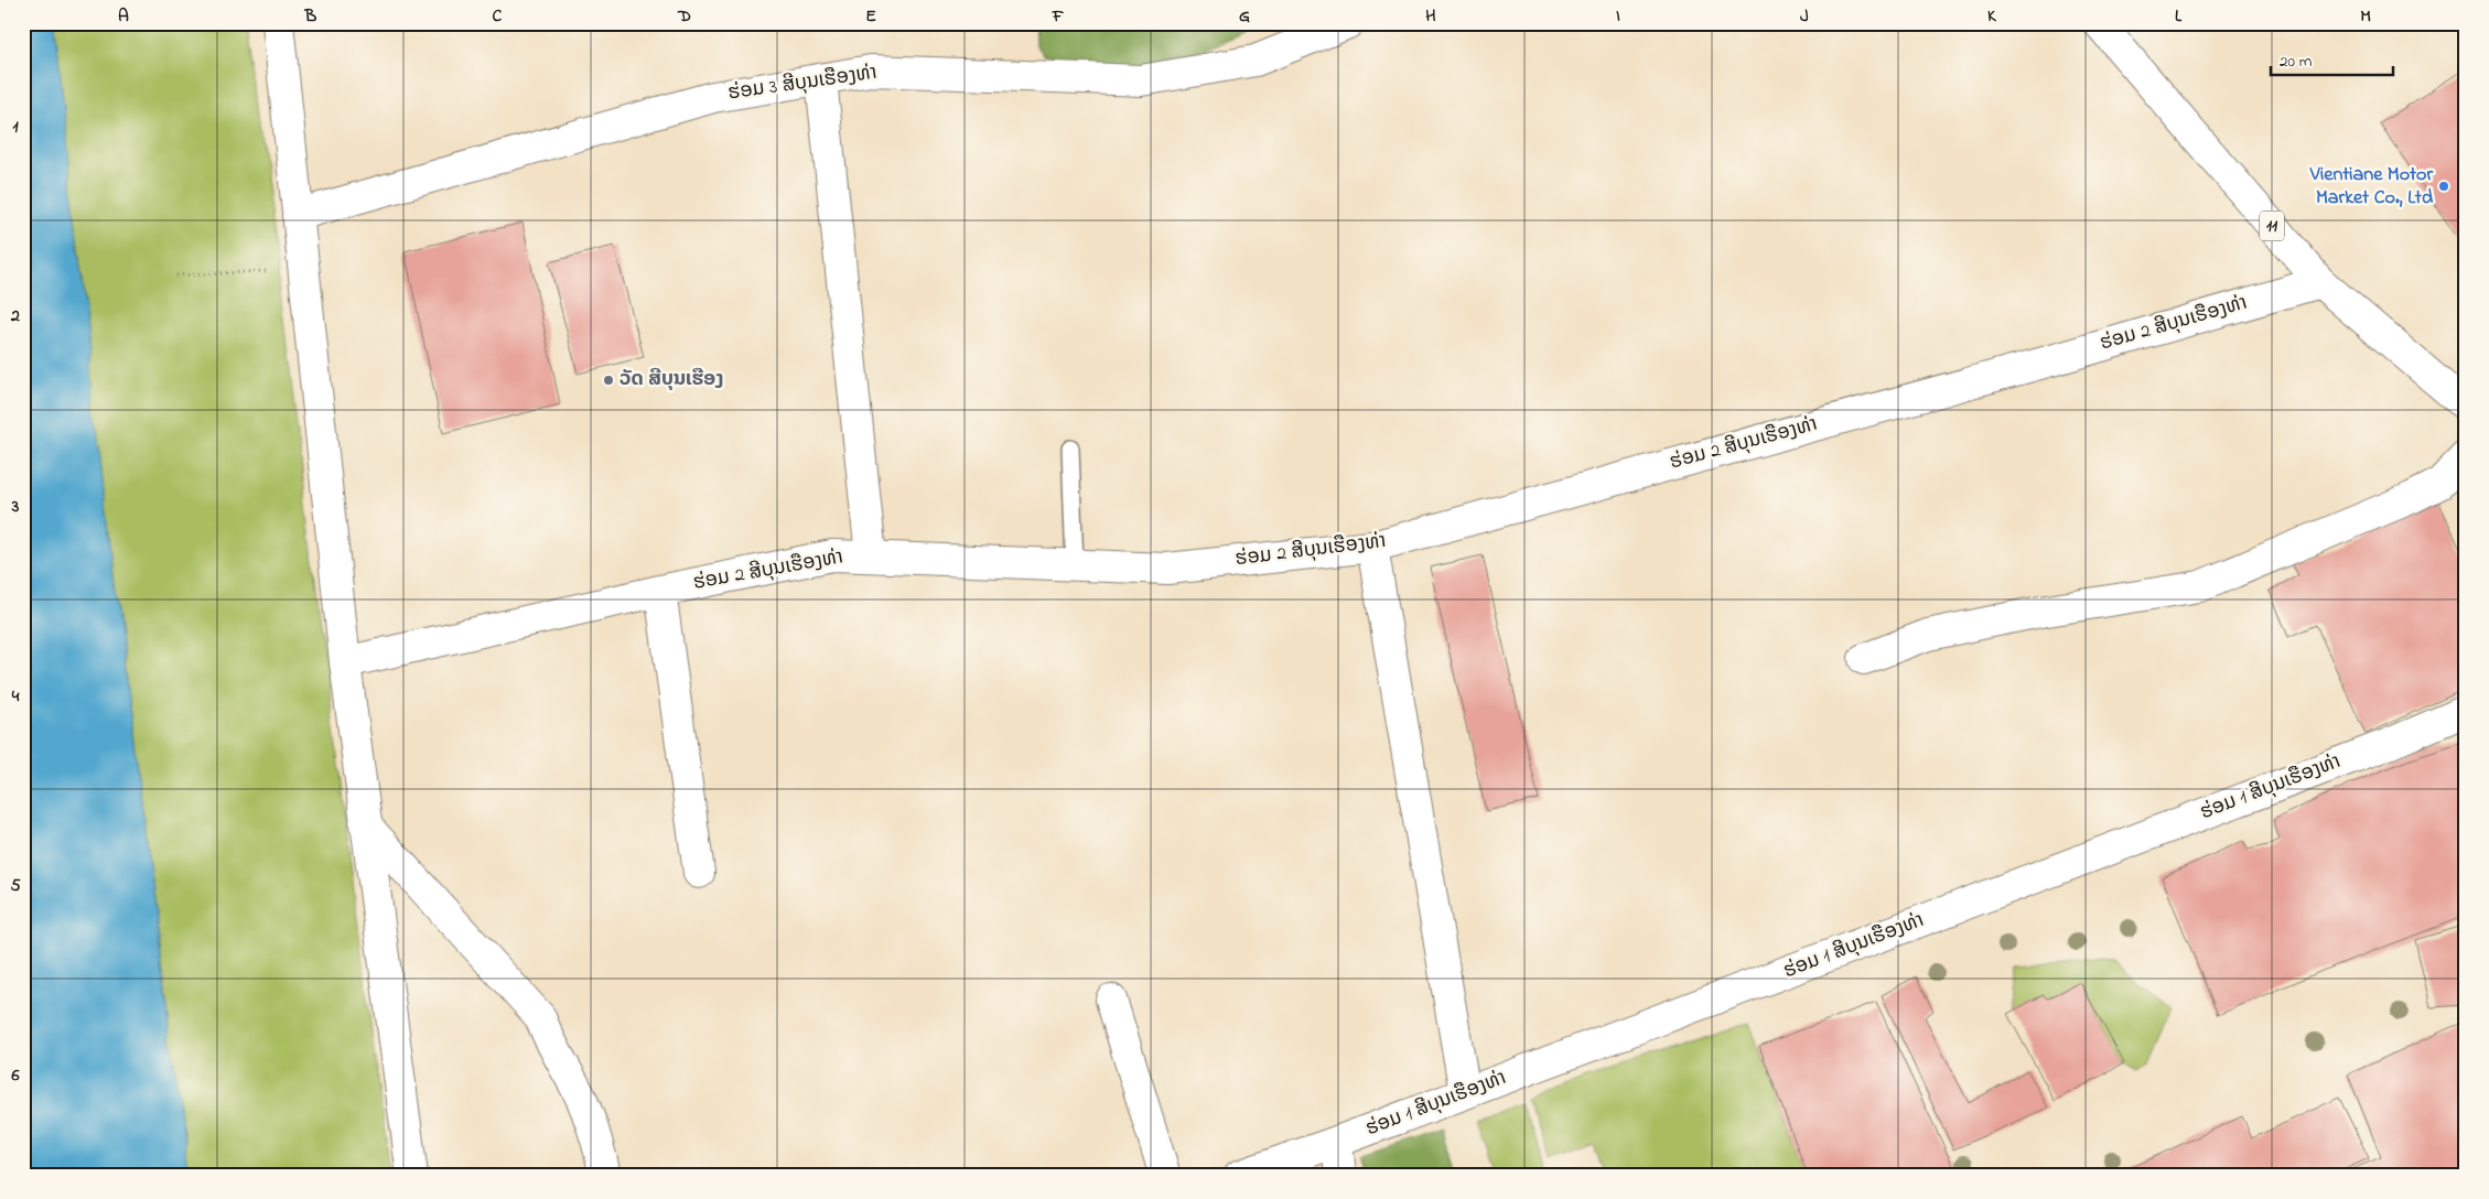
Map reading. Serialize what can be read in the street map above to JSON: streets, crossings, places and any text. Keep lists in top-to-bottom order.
{
  "streets": {
    "main road": [
      "ຮ່ອມ 3 ສີບຸນເຮືອງທ່າ",
      "11",
      "ຮ່ອມ 2 ສີບຸນເຮືອງທ່າ",
      "ຮ່ອມ 1 ສີບຸນເຮືອງທ່າ"
    ]
  },
  "crossings": [
    ["11", "ຮ່ອມ 2 ສີບຸນເຮືອງທ່າ"]
  ],
  "places": ["Vientiane Motor Market Co., Ltd", "ວັດ ສີບຸນເຮືອງ"],
  "scale_bar": "20 m",
  "grid": {
    "columns": [
      "A",
      "B",
      "C",
      "D",
      "E",
      "F",
      "G",
      "H",
      "I",
      "J",
      "K",
      "L",
      "M"
    ],
    "rows": [
      "1",
      "2",
      "3",
      "4",
      "5",
      "6"
    ]
  }
}
